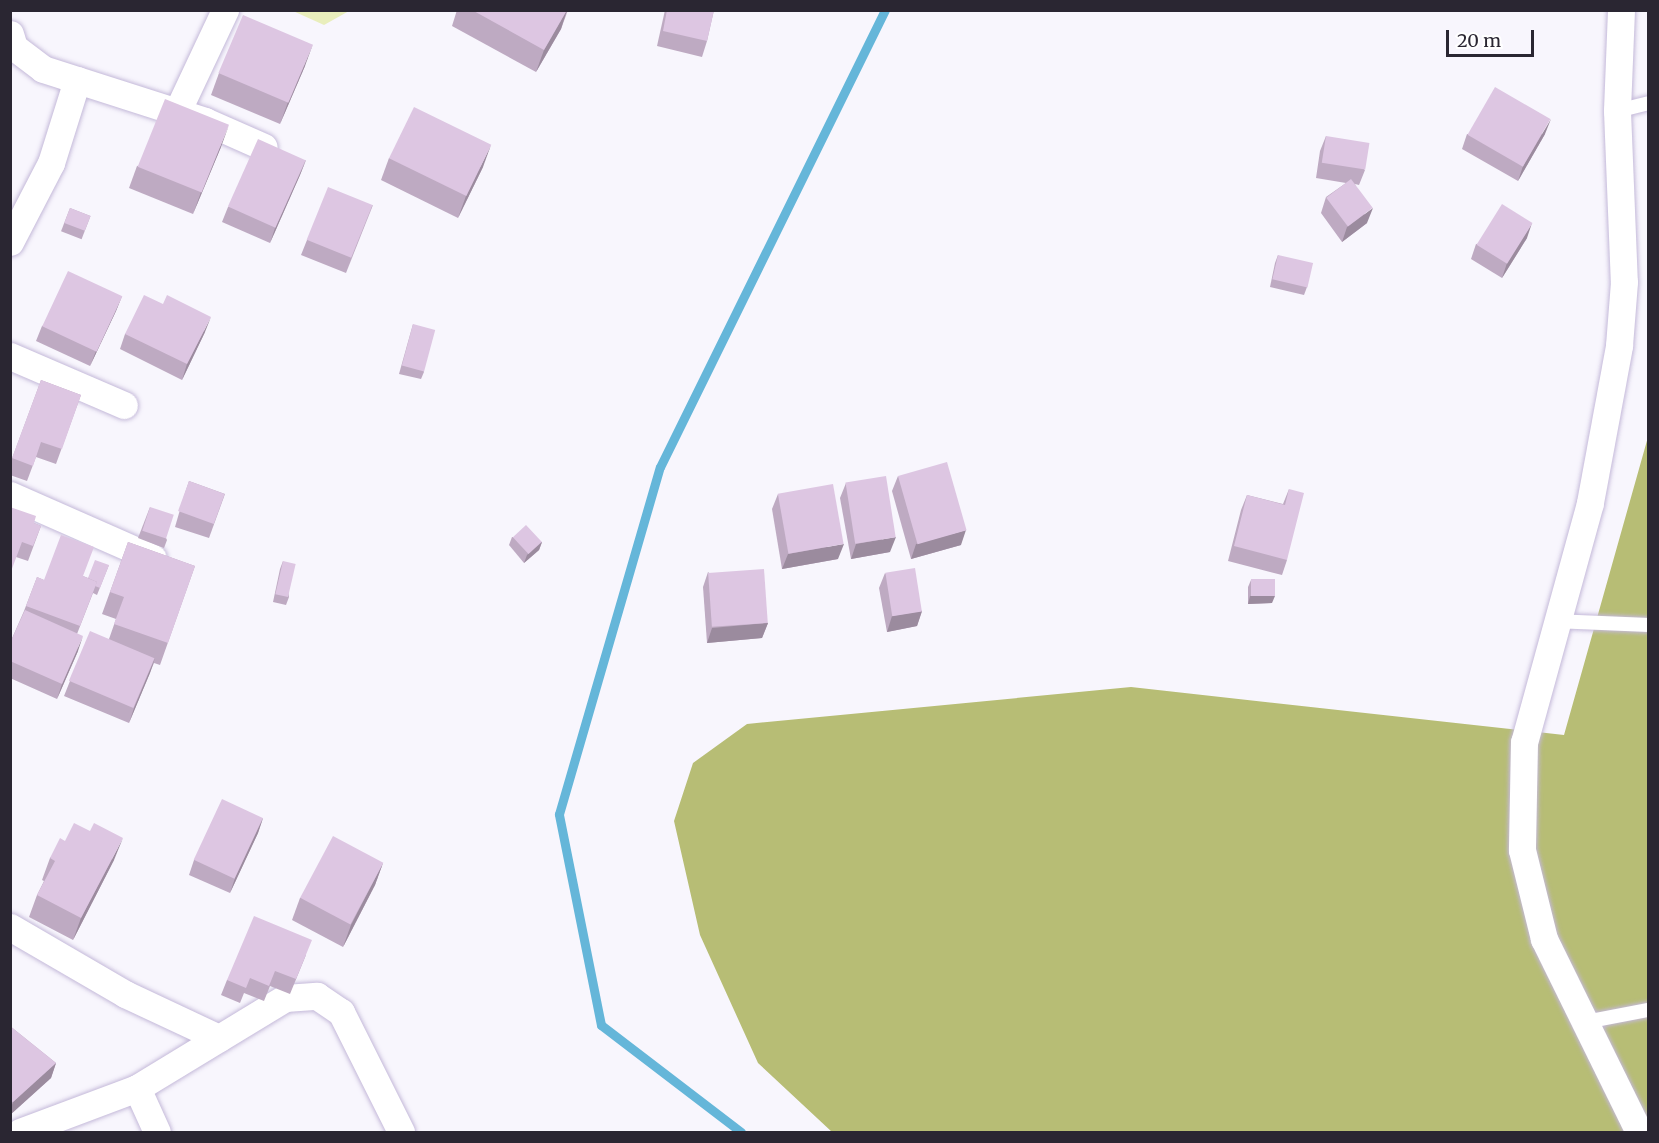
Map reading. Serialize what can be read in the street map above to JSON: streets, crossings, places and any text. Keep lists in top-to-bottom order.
{
  "scale_bar": "20 m"
}
